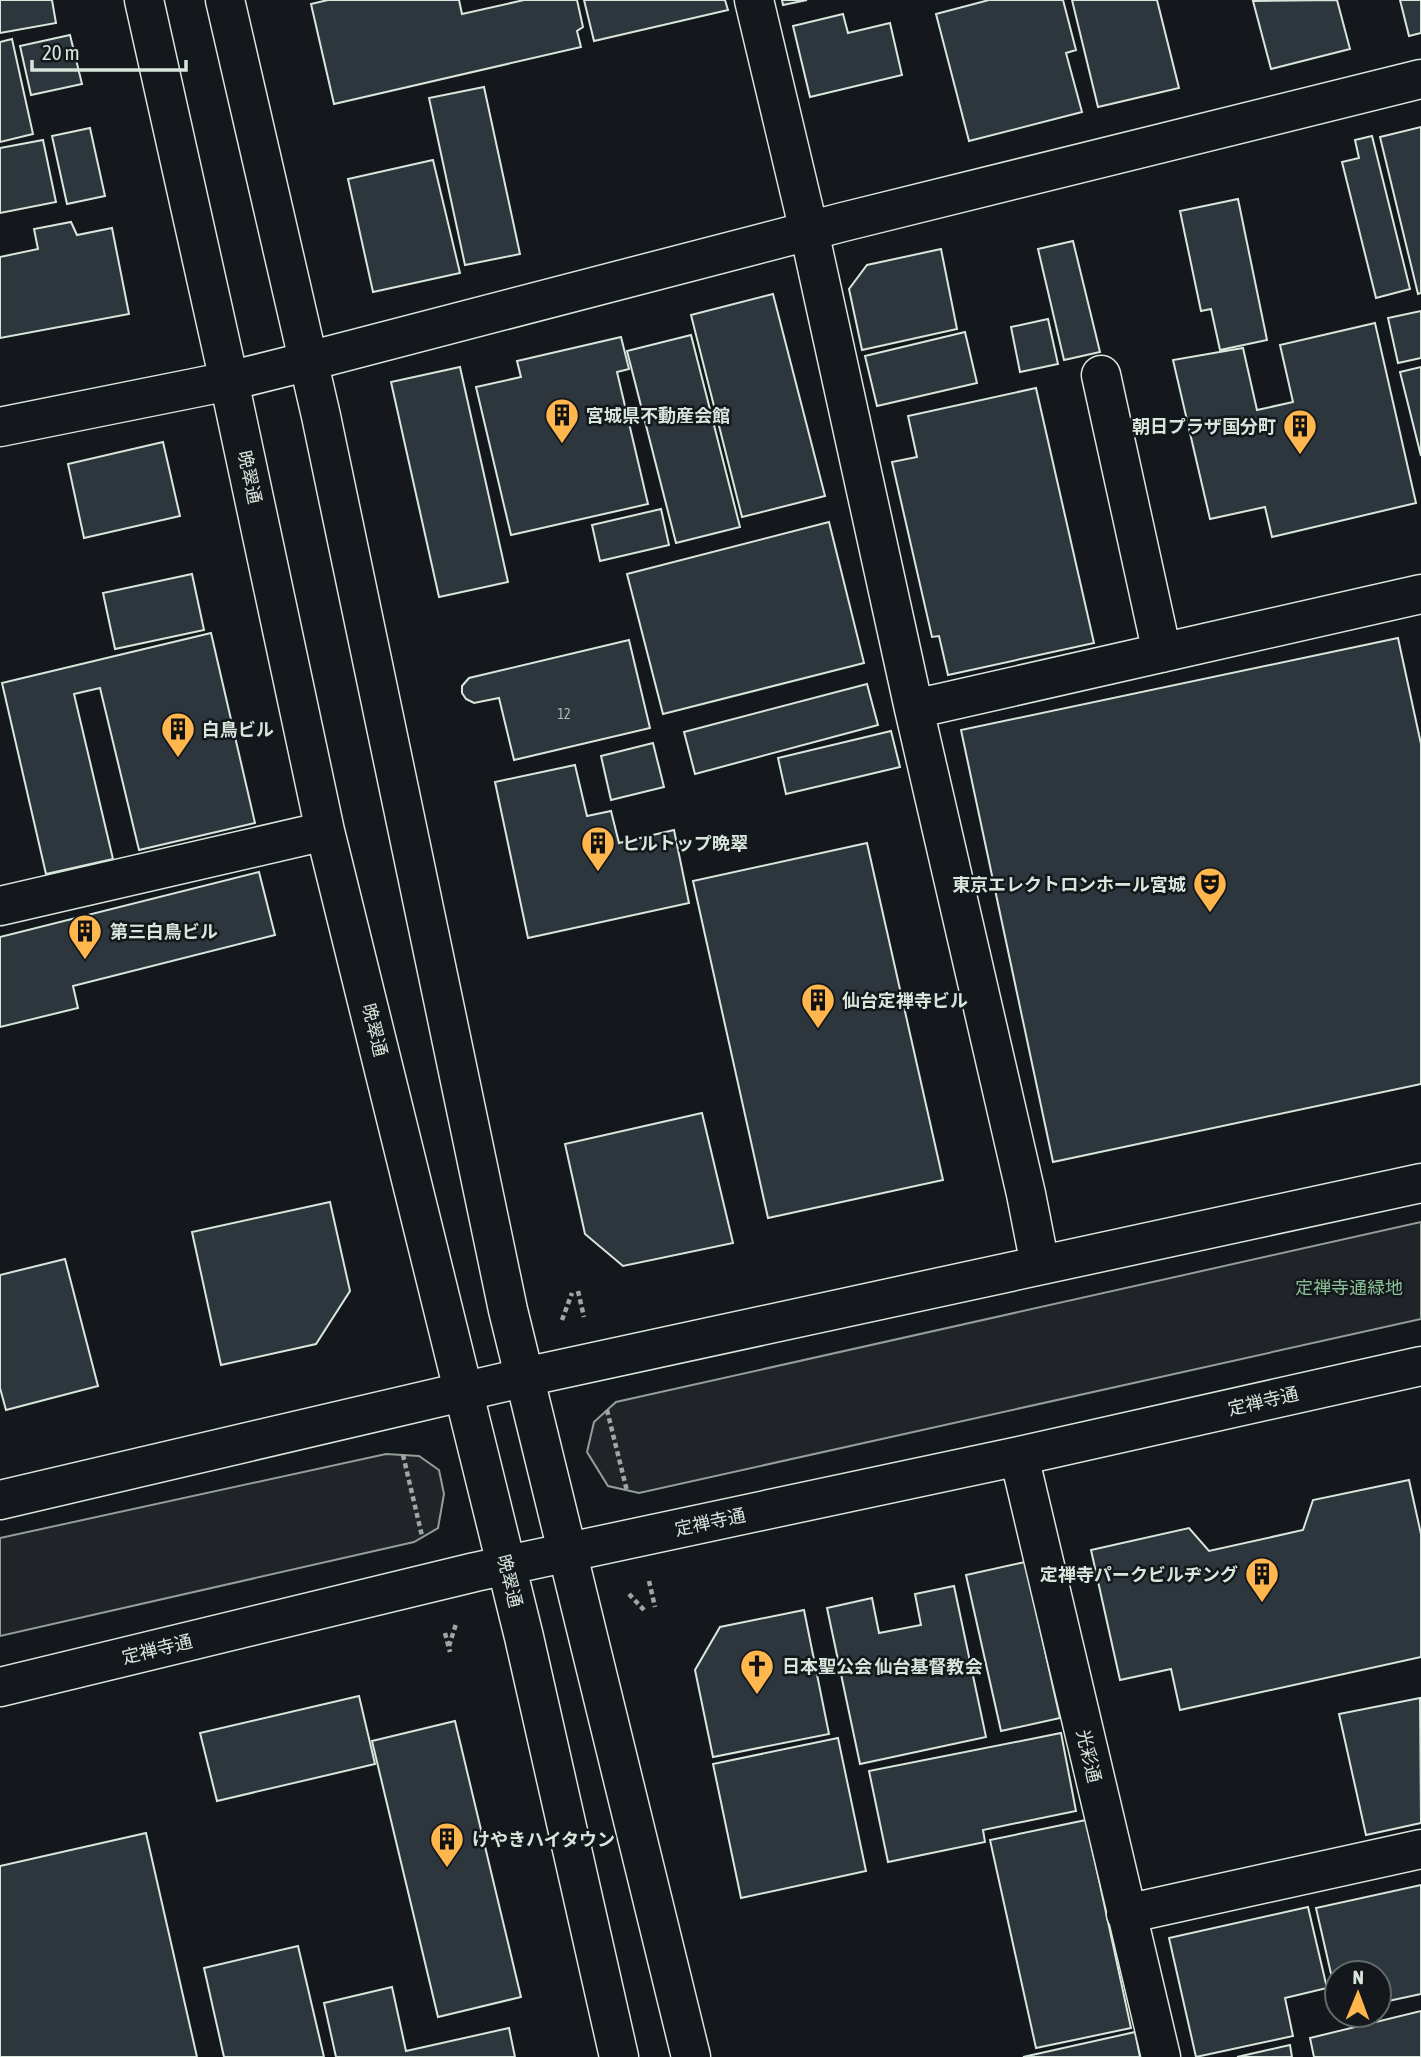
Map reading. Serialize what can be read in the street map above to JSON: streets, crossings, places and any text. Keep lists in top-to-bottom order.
{
  "streets": {
    "street": ["晩翠通", "定禅寺通", "光彩通"]
  },
  "crossings": [
    ["晩翠通", "定禅寺通"],
    ["定禅寺通", "光彩通"]
  ],
  "parks": ["定禅寺通緑地"],
  "places": {
    "building": [
      "宮城県不動産会館",
      "朝日プラザ国分町",
      "白鳥ビル",
      "ヒルトップ晩翠",
      "第三白鳥ビル",
      "仙台定禅寺ビル",
      "定禅寺パークビルヂング",
      "けやきハイタウン"
    ],
    "theatre": ["東京エレクトロンホール宮城"],
    "church": ["日本聖公会 仙台基督教会"]
  },
  "house_numbers": ["12"],
  "scale_bar": "20 m",
  "north": "top"
}
